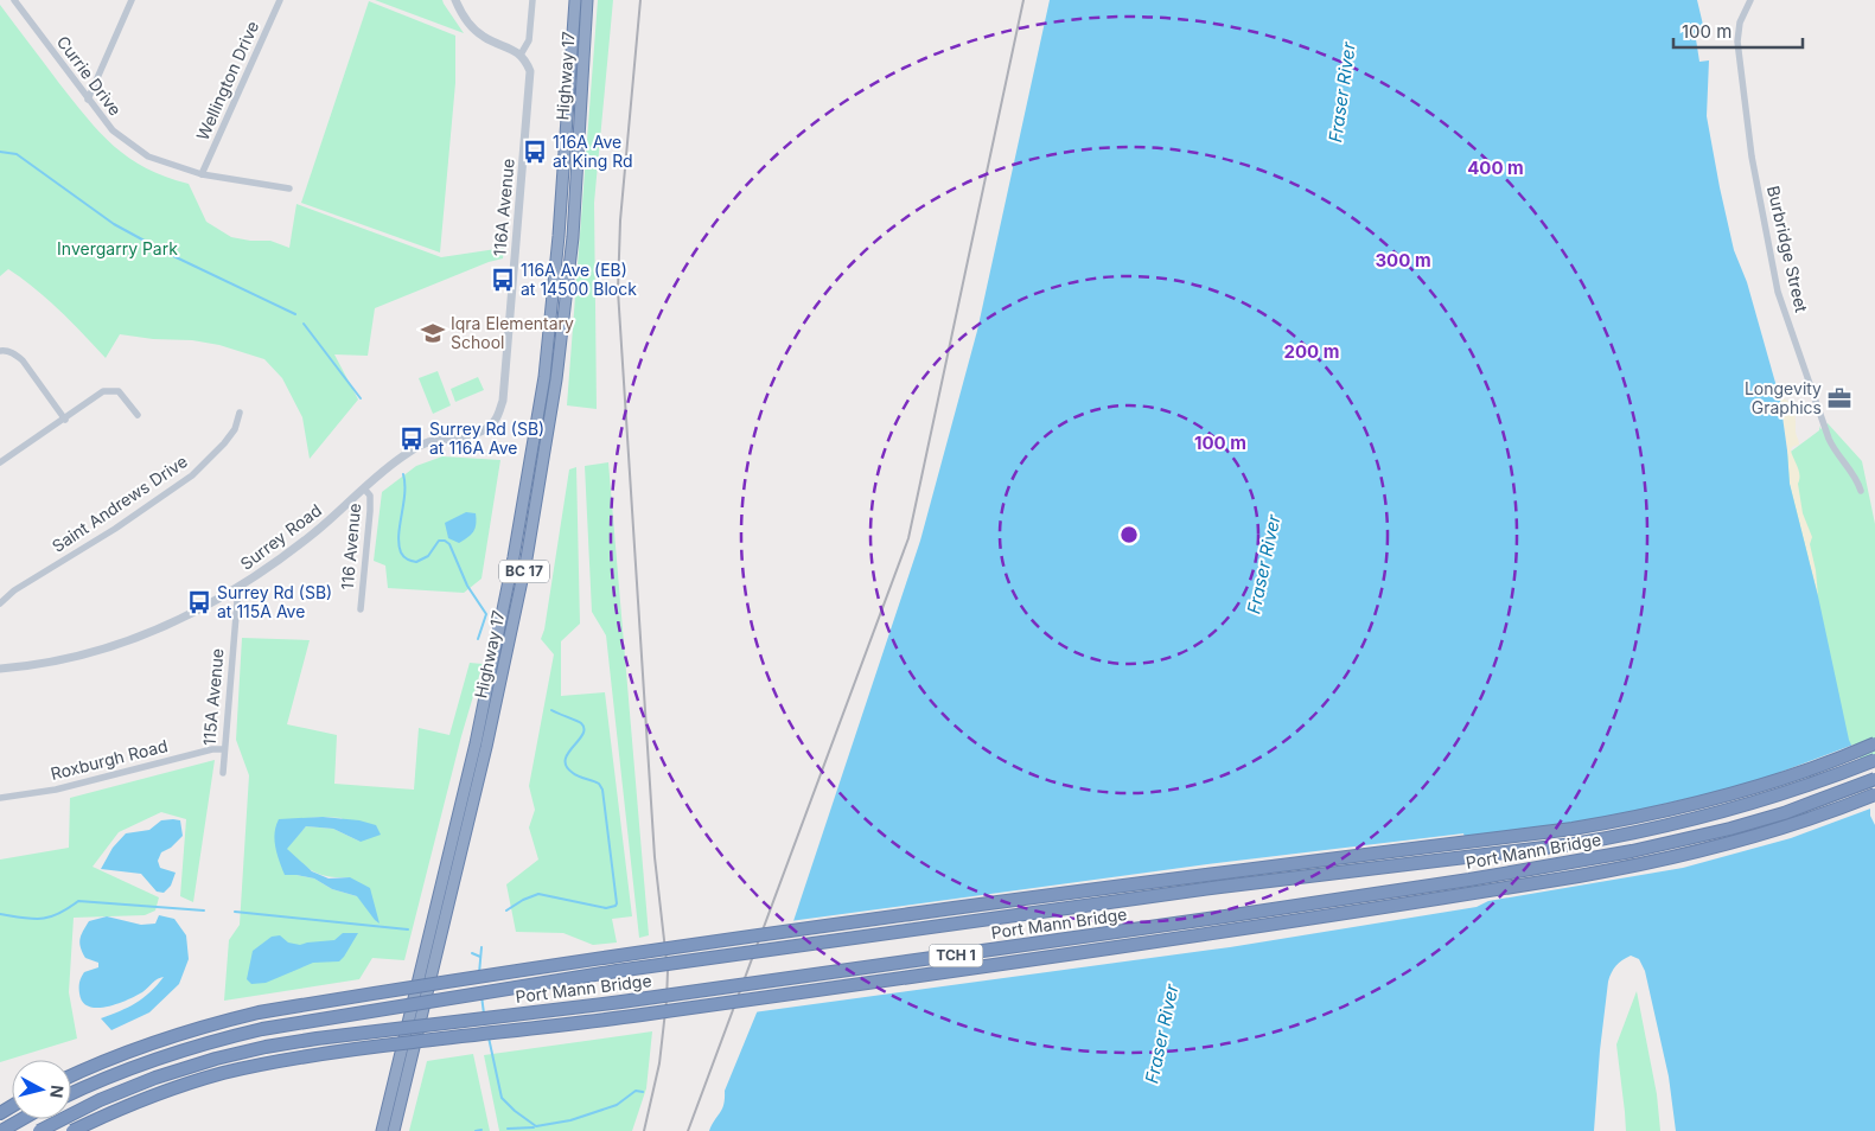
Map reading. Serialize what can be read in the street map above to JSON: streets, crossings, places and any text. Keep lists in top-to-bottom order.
{
  "streets": {
    "highway": [
      "Highway 17",
      "BC 17",
      "Port Mann Bridge",
      "TCH 1"
    ],
    "street": [
      "Currie Drive",
      "Wellington Drive",
      "116A Avenue",
      "Burbridge Street",
      "Saint Andrews Drive",
      "Surrey Road",
      "116 Avenue",
      "115A Avenue",
      "Roxburgh Road"
    ]
  },
  "crossings": [
    ["Currie Drive", "Wellington Drive"],
    ["116A Avenue", "Surrey Road"],
    ["Surrey Road", "116 Avenue"],
    ["Surrey Road", "115A Avenue"],
    ["115A Avenue", "Roxburgh Road"]
  ],
  "water": ["Fraser River"],
  "parks": ["Invergarry Park"],
  "places": {
    "bus stop": [
      "116A Ave at King Rd",
      "116A Ave (EB) at 14500 Block",
      "Surrey Rd (SB) at 116A Ave",
      "Surrey Rd (SB) at 115A Ave"
    ],
    "school or university": ["Iqra Elementary School"],
    "office": ["Longevity Graphics"]
  },
  "scale_bar": "100 m",
  "north": "right",
  "rings": [
    "400 m",
    "300 m",
    "200 m",
    "100 m"
  ]
}
